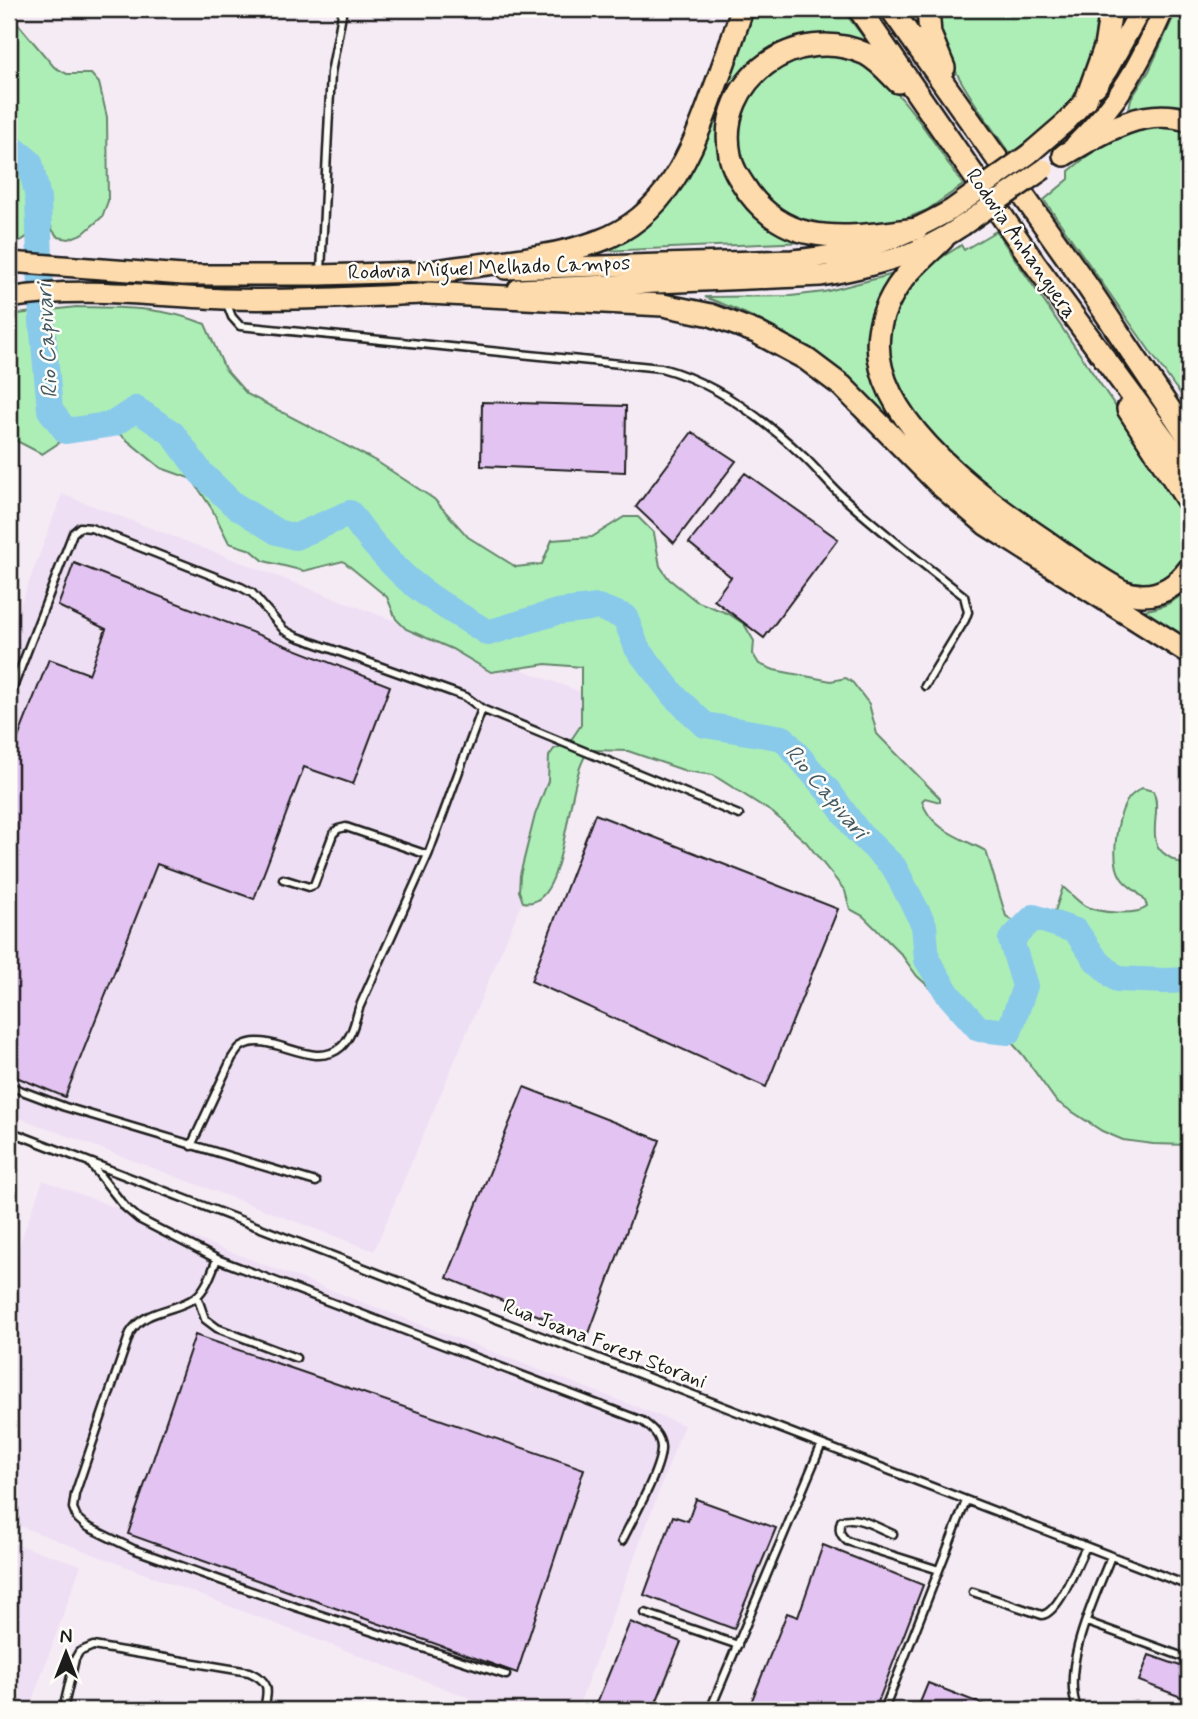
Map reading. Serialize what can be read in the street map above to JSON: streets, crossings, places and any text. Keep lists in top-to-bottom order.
{
  "streets": {
    "highway": ["Rodovia Anhanguera"],
    "main road": ["Rodovia Miguel Melhado Campos"],
    "lane": ["Rua Joana Forest Storani"]
  },
  "water": ["Rio Capivari"],
  "north": "top"
}
